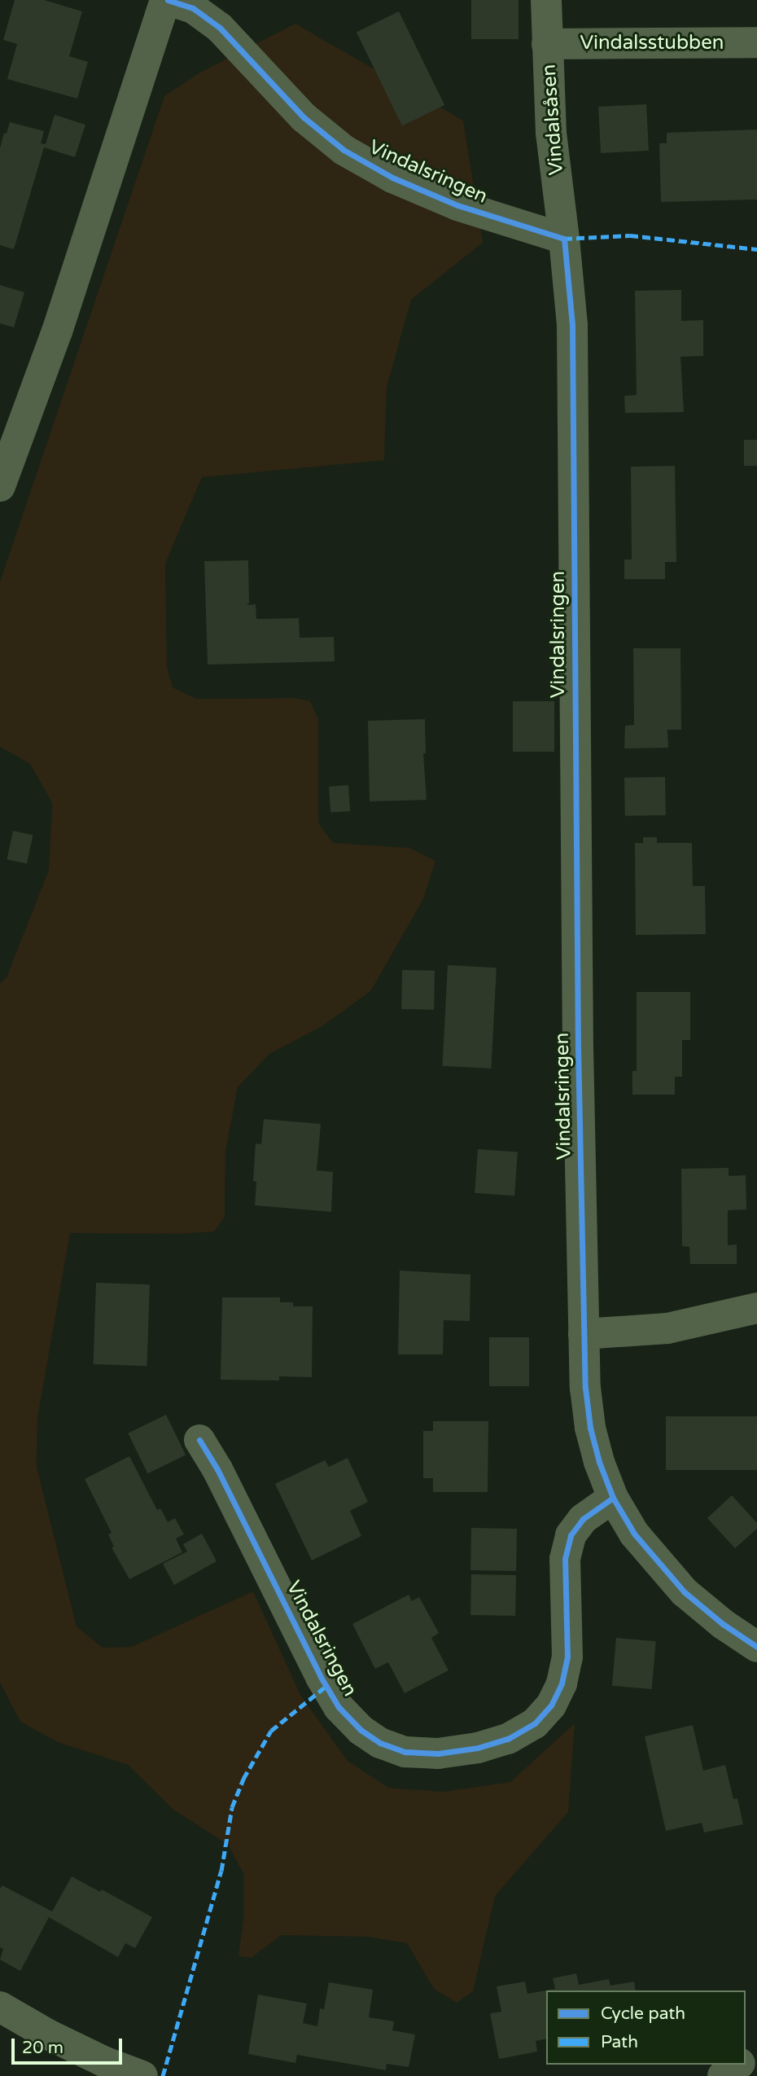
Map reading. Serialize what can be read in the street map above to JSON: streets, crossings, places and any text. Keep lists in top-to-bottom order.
{
  "streets": {
    "street": ["Vindalsstubben", "Vindalsåsen", "Vindalsringen"]
  },
  "crossings": [
    ["Vindalsstubben", "Vindalsåsen"],
    ["Vindalsåsen", "Vindalsringen"]
  ],
  "legend": ["Cycle path", "Path"],
  "scale_bar": "20 m"
}
